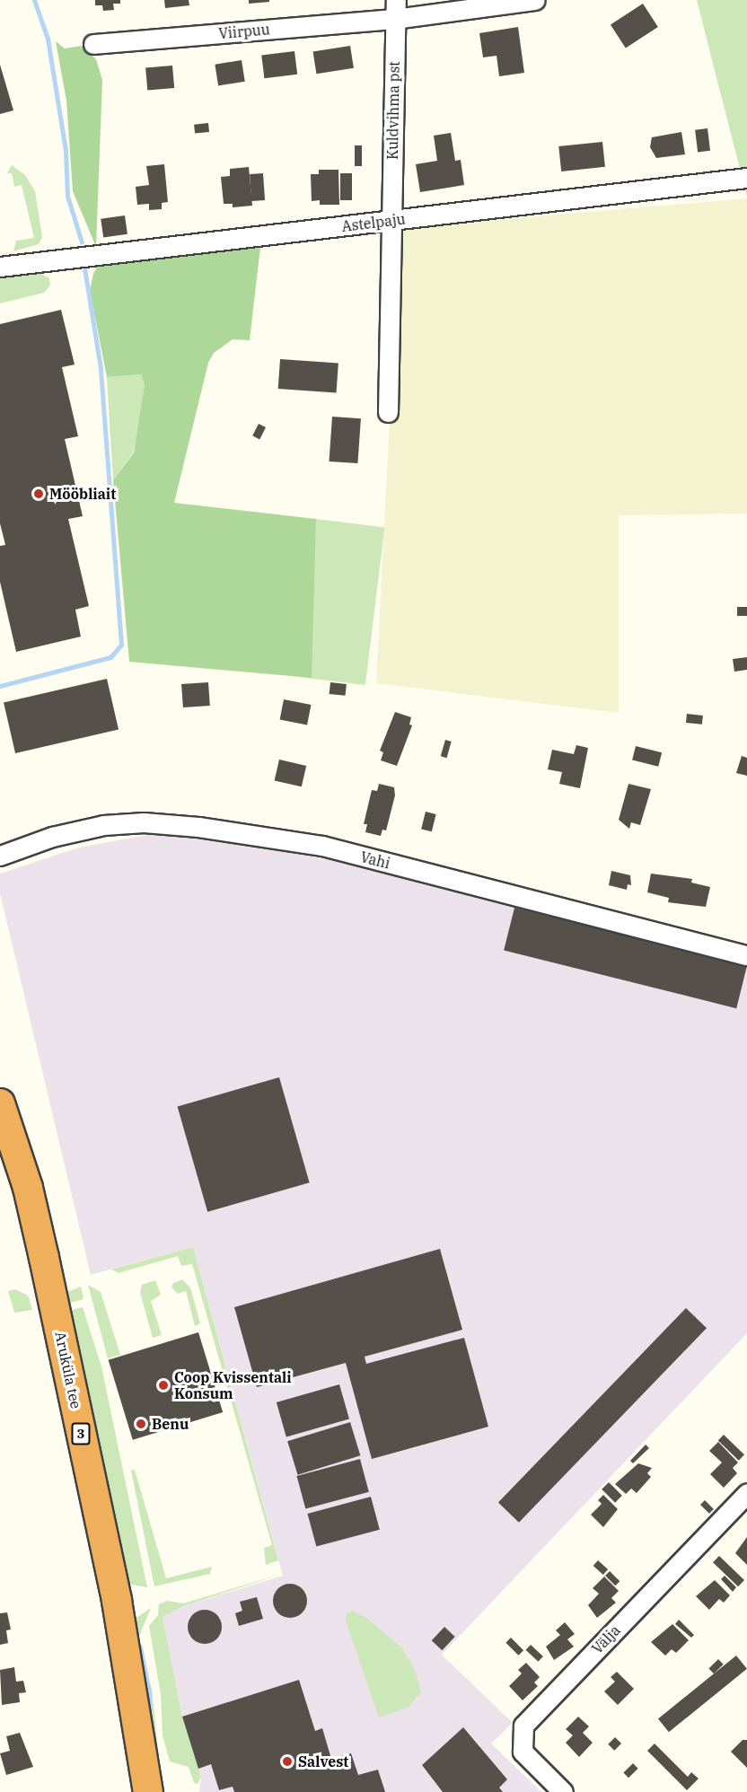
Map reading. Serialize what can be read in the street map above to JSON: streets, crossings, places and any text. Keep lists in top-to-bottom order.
{
  "streets": {
    "highway": ["Aruküla tee", "3"],
    "street": [
      "Viirpuu",
      "Kuldvihma pst",
      "Astelpaju",
      "Vahi",
      "Välja"
    ]
  },
  "crossings": [
    ["Viirpuu", "Kuldvihma pst"],
    ["Kuldvihma pst", "Astelpaju"]
  ],
  "places": [
    "Mööbliait",
    "Coop Kvissentali Konsum",
    "Benu",
    "Salvest"
  ]
}
